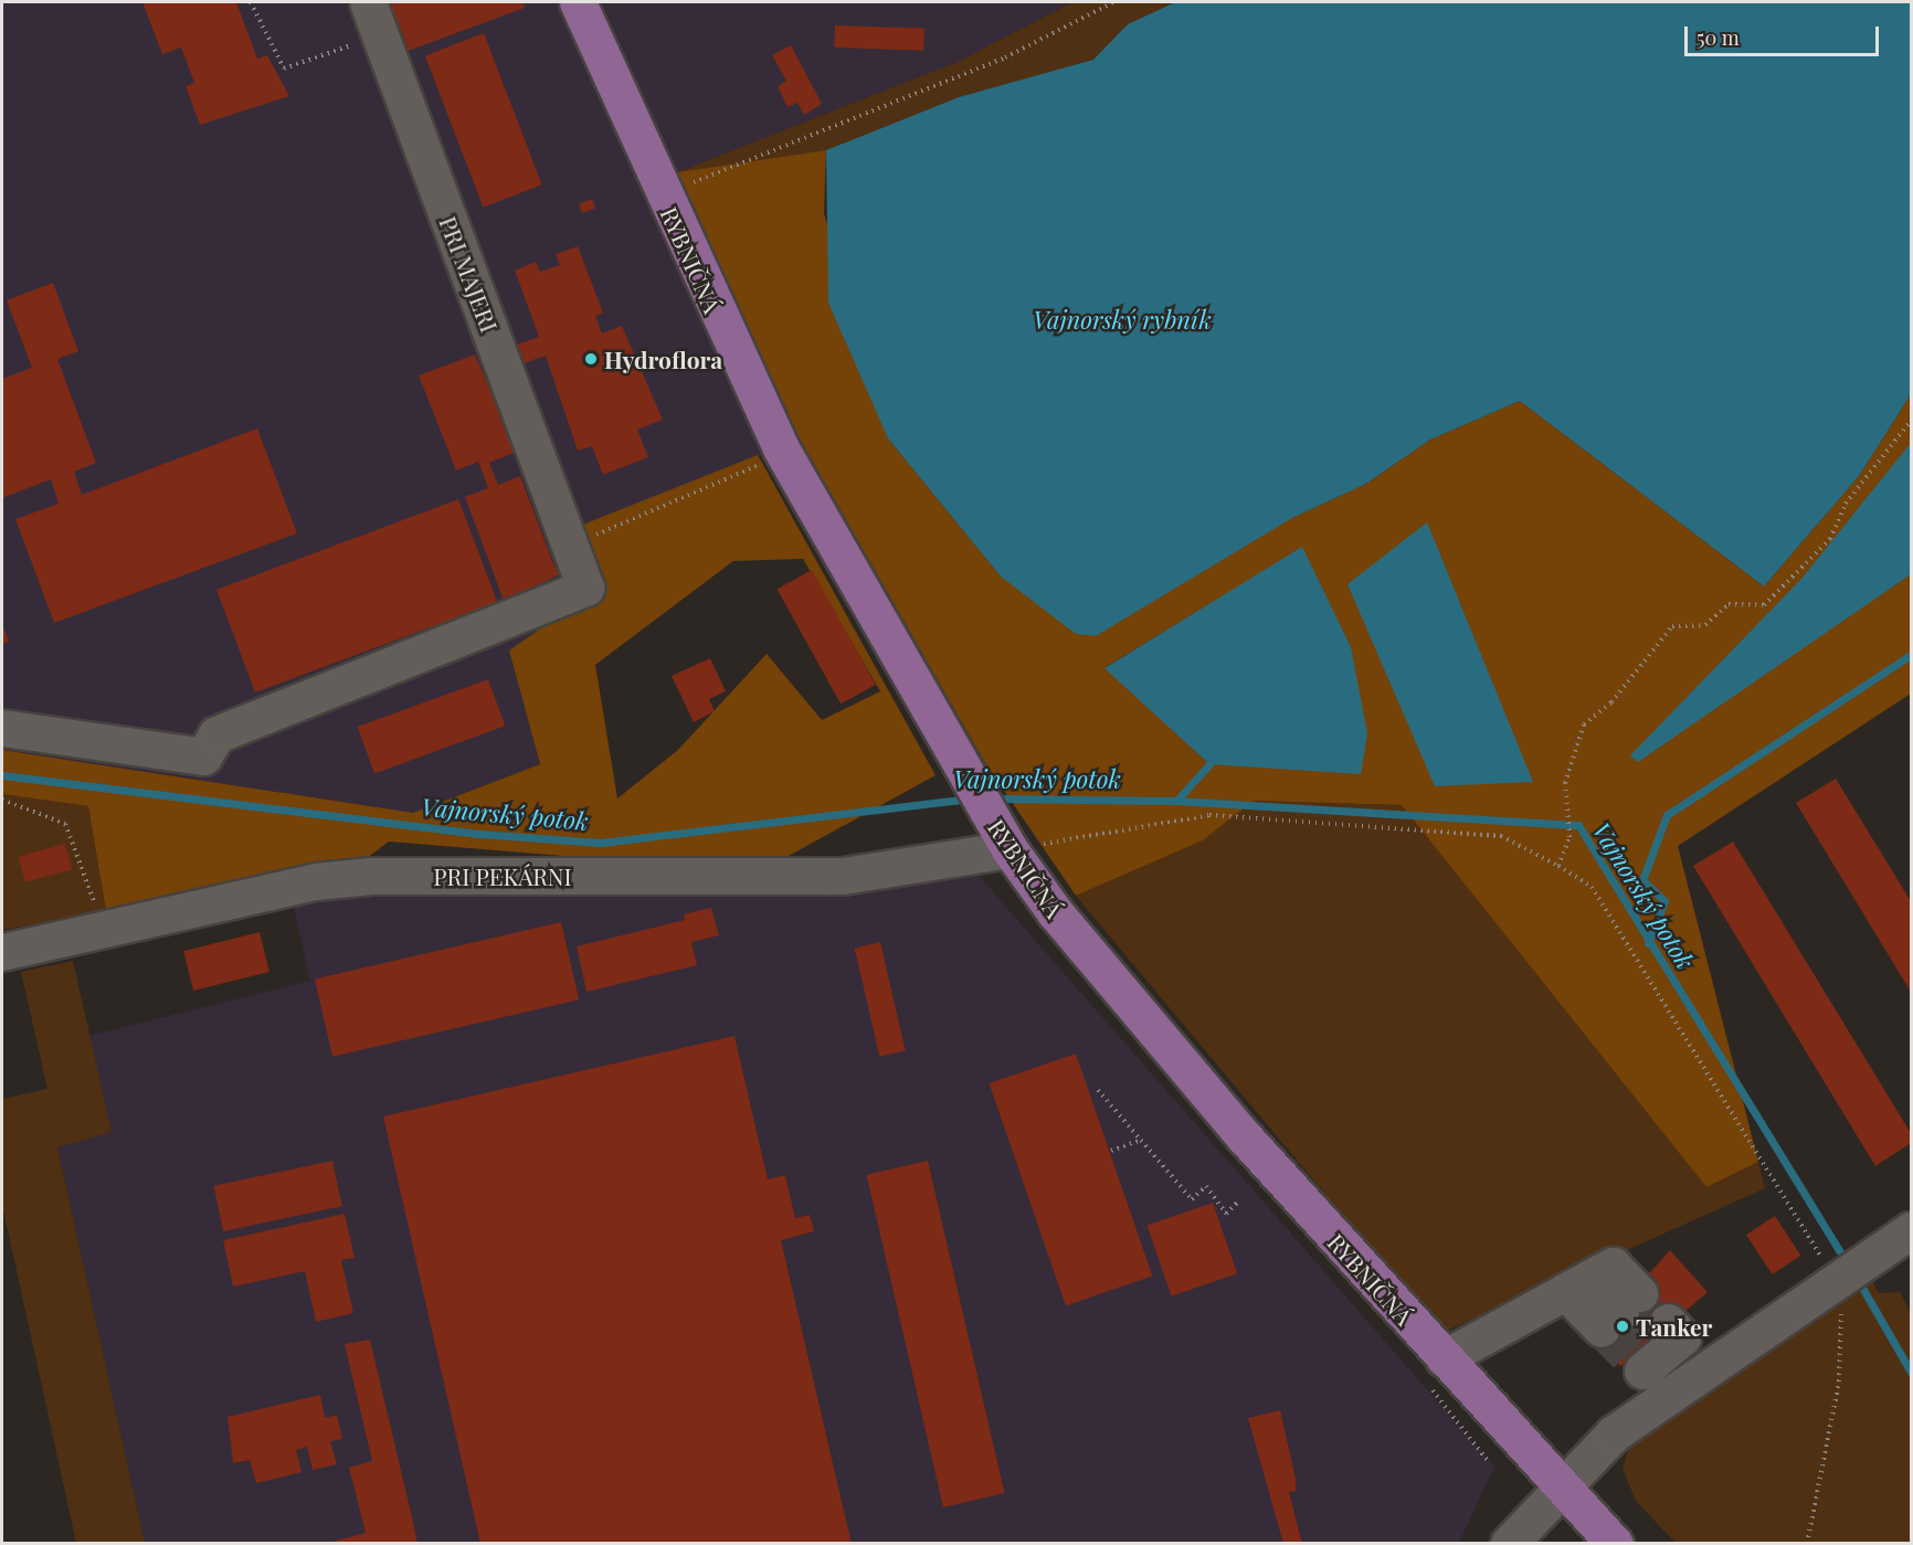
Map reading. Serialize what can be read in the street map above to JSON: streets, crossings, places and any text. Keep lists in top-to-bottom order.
{
  "streets": {
    "main road": ["RYBNIČNÁ"],
    "street": ["PRI MAJERI", "PRI PEKÁRNI"]
  },
  "crossings": [
    ["RYBNIČNÁ", "PRI PEKÁRNI"]
  ],
  "water": ["Vajnorský rybník", "Vajnorský potok"],
  "places": ["Hydroflora", "Tanker"],
  "scale_bar": "50 m"
}
